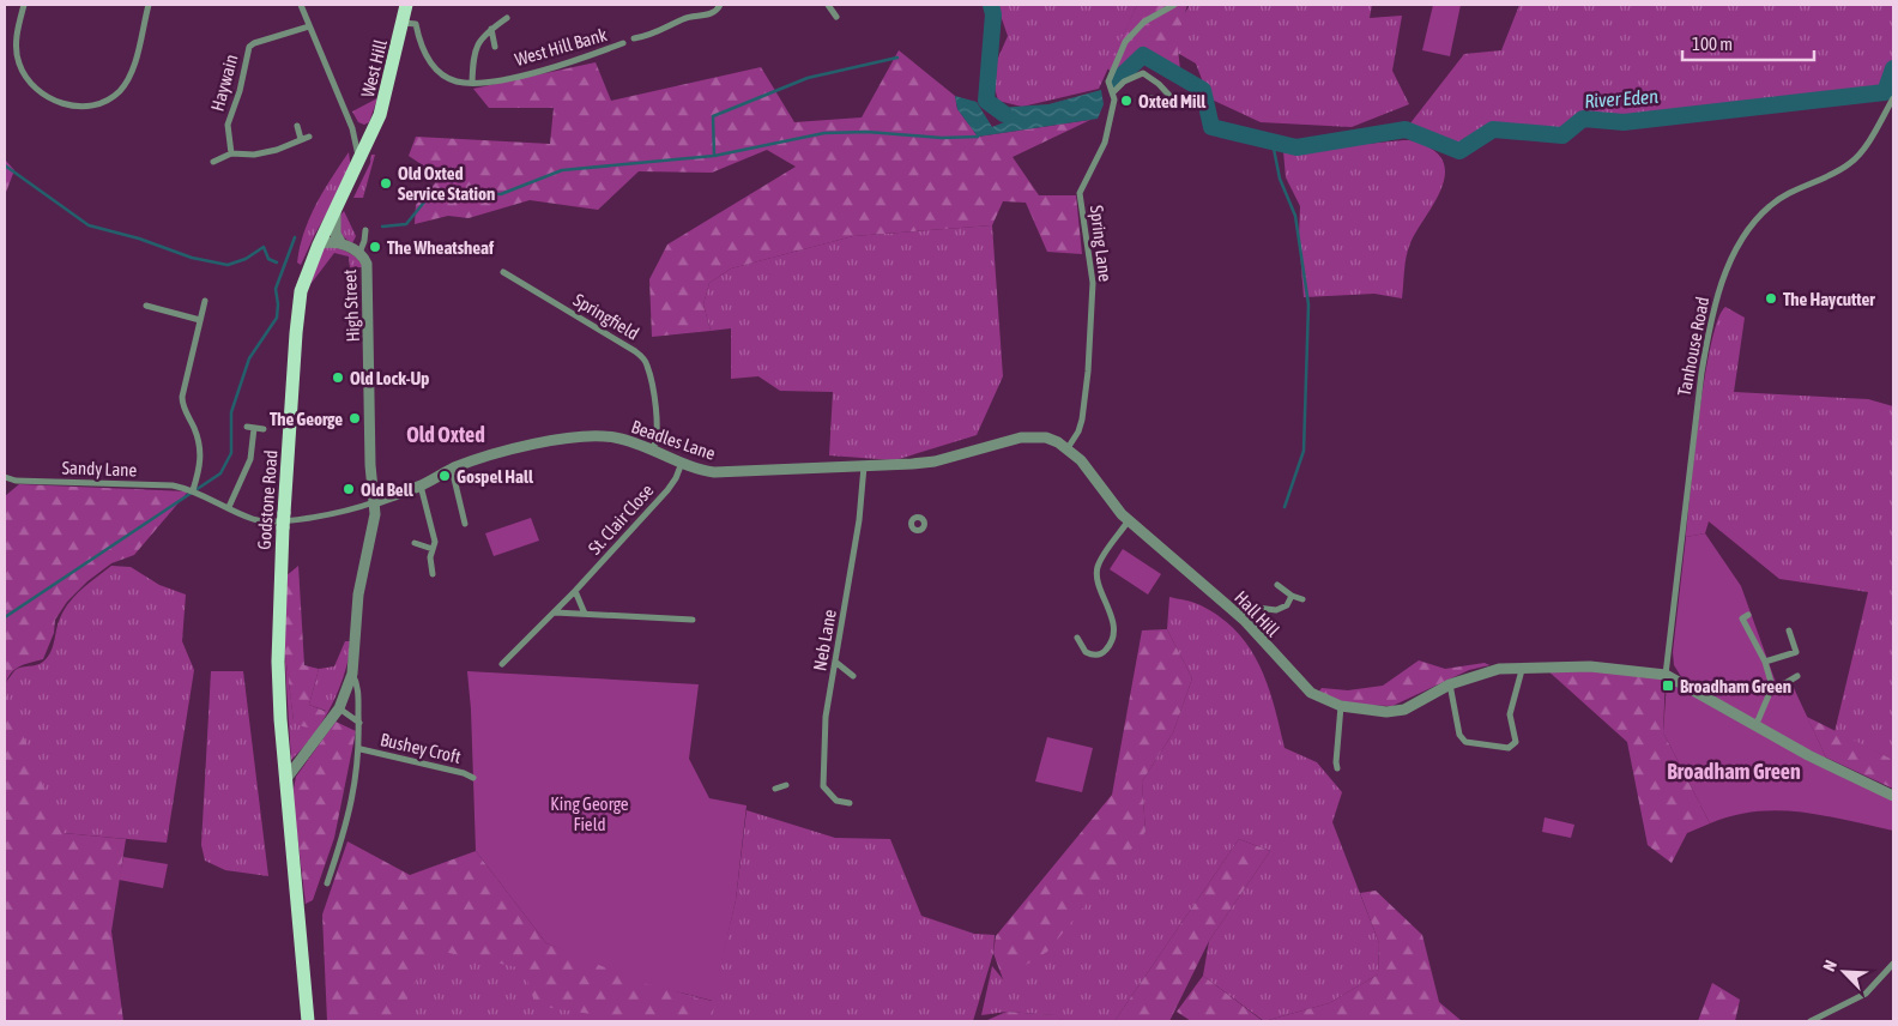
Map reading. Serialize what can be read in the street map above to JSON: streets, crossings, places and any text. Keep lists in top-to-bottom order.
{
  "streets": {
    "main road": ["West Hill", "Godstone Road"],
    "street": [
      "West Hill Bank",
      "Haywain",
      "Spring Lane",
      "High Street",
      "Springfield",
      "Tanhouse Road",
      "Beadles Lane",
      "Sandy Lane",
      "St. Clair Close",
      "Hall Hill",
      "Neb Lane",
      "Bushey Croft"
    ]
  },
  "crossings": [
    ["West Hill Bank", "West Hill"],
    ["West Hill", "Godstone Road"],
    ["Spring Lane", "Hall Hill"],
    ["High Street", "Beadles Lane"],
    ["High Street", "Sandy Lane"],
    ["High Street", "Godstone Road"],
    ["Springfield", "Beadles Lane"],
    ["Tanhouse Road", "Hall Hill"],
    ["Beadles Lane", "Sandy Lane"],
    ["Beadles Lane", "St. Clair Close"],
    ["Beadles Lane", "Hall Hill"],
    ["Beadles Lane", "Neb Lane"],
    ["Hall Hill", "Neb Lane"]
  ],
  "districts": ["Old Oxted", "Broadham Green"],
  "water": ["River Eden"],
  "parks": ["King George Field"],
  "places": {
    "other": [
      "Oxted Mill",
      "Old Oxted Service Station",
      "The Wheatsheaf",
      "The Haycutter",
      "Old Lock-Up",
      "The George",
      "Gospel Hall",
      "Old Bell"
    ],
    "transit": ["Broadham Green"]
  },
  "scale_bar": "100 m",
  "north": "top left"
}
